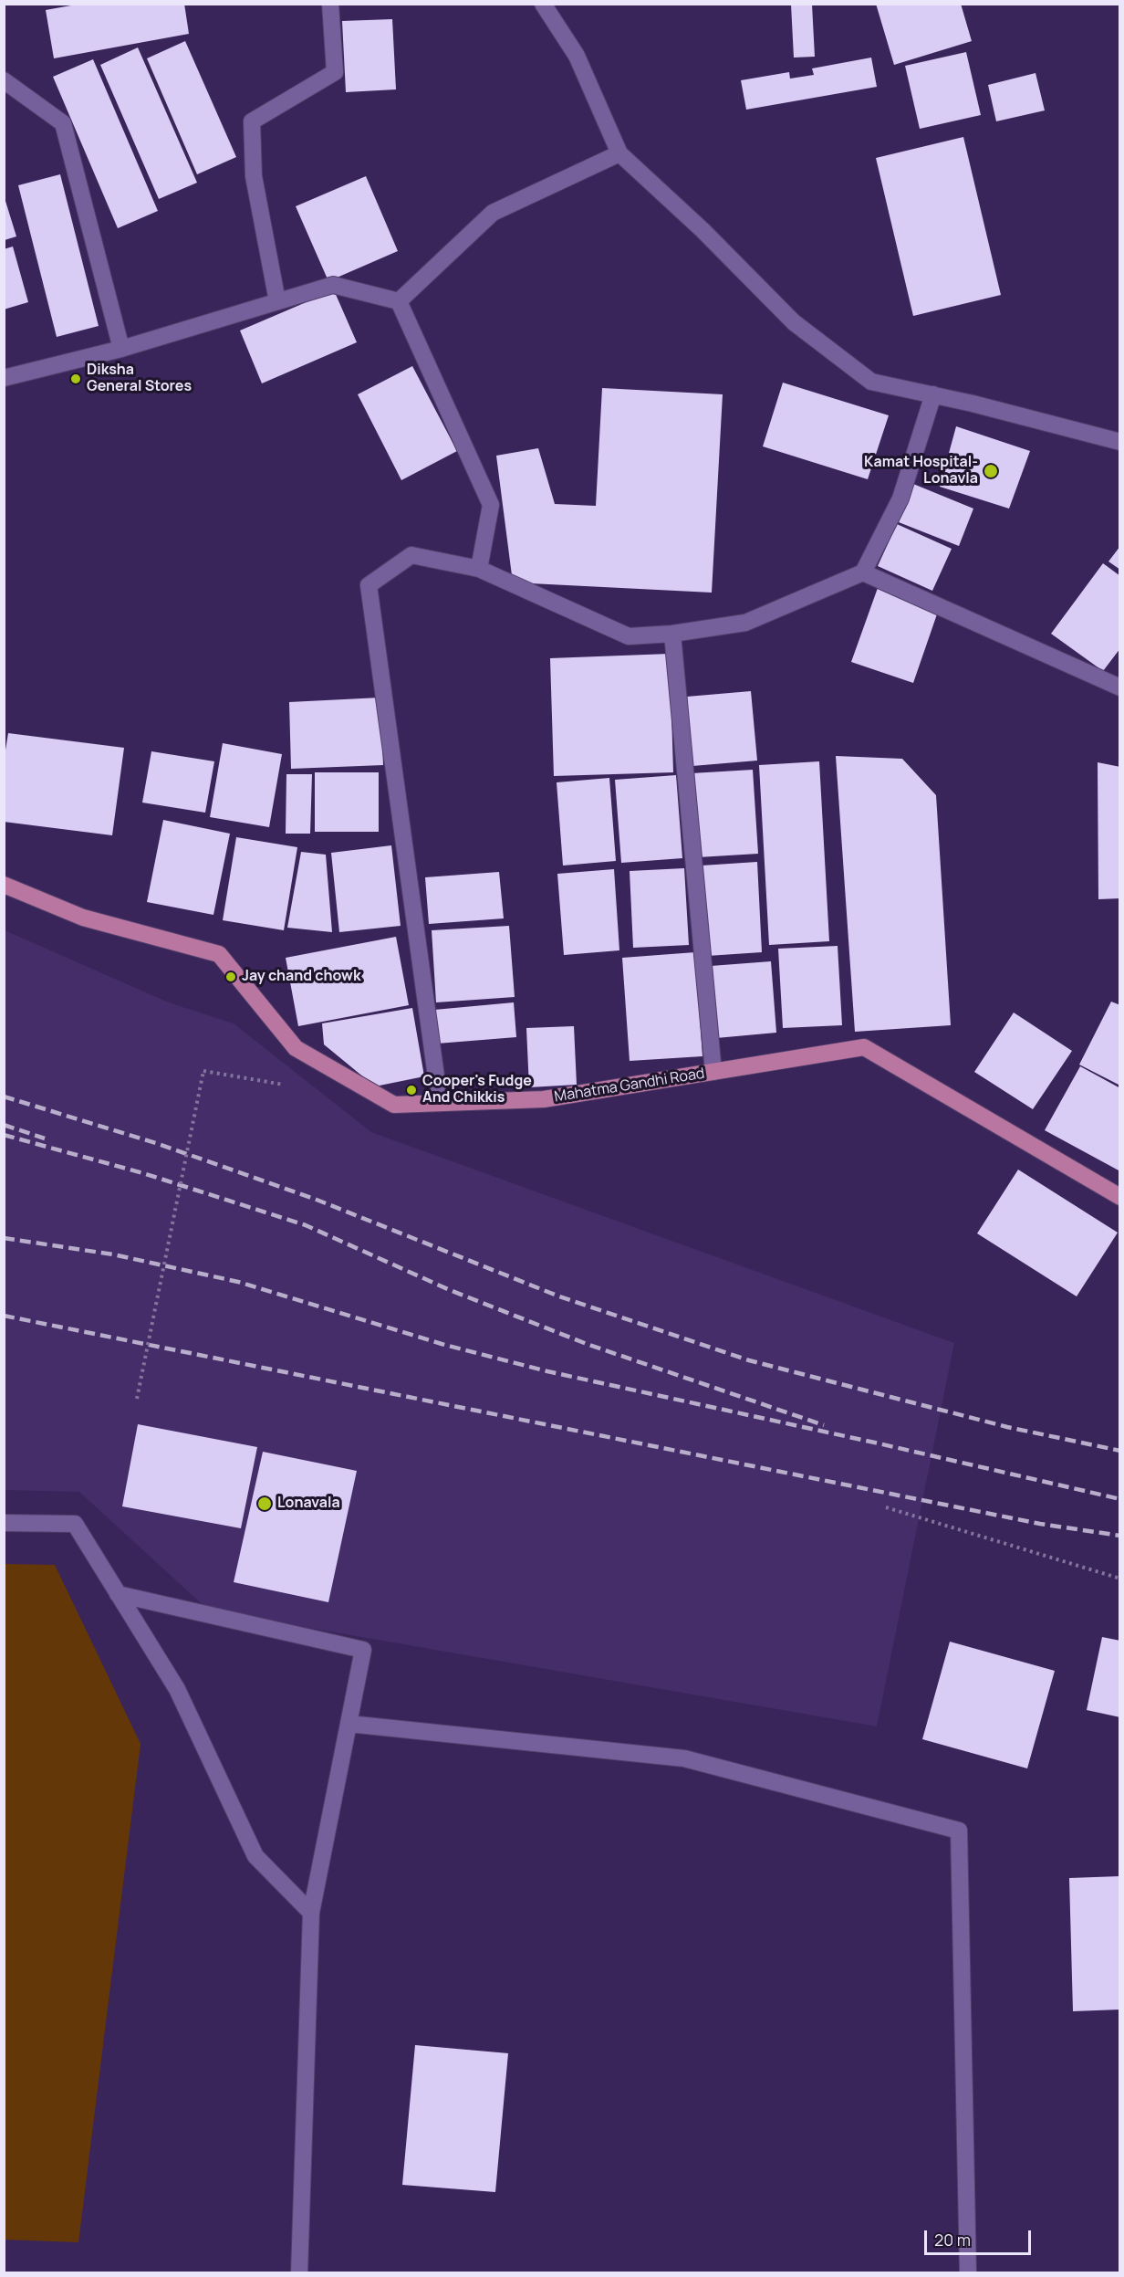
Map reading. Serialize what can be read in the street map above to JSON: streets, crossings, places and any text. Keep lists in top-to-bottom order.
{
  "streets": {
    "main road": ["Mahatma Gandhi Road"]
  },
  "places": [
    "Diksha General Stores",
    "Kamat Hospital- Lonavla",
    "Jay chand chowk",
    "Cooper's Fudge And Chikkis",
    "Lonavala"
  ],
  "scale_bar": "20 m"
}
